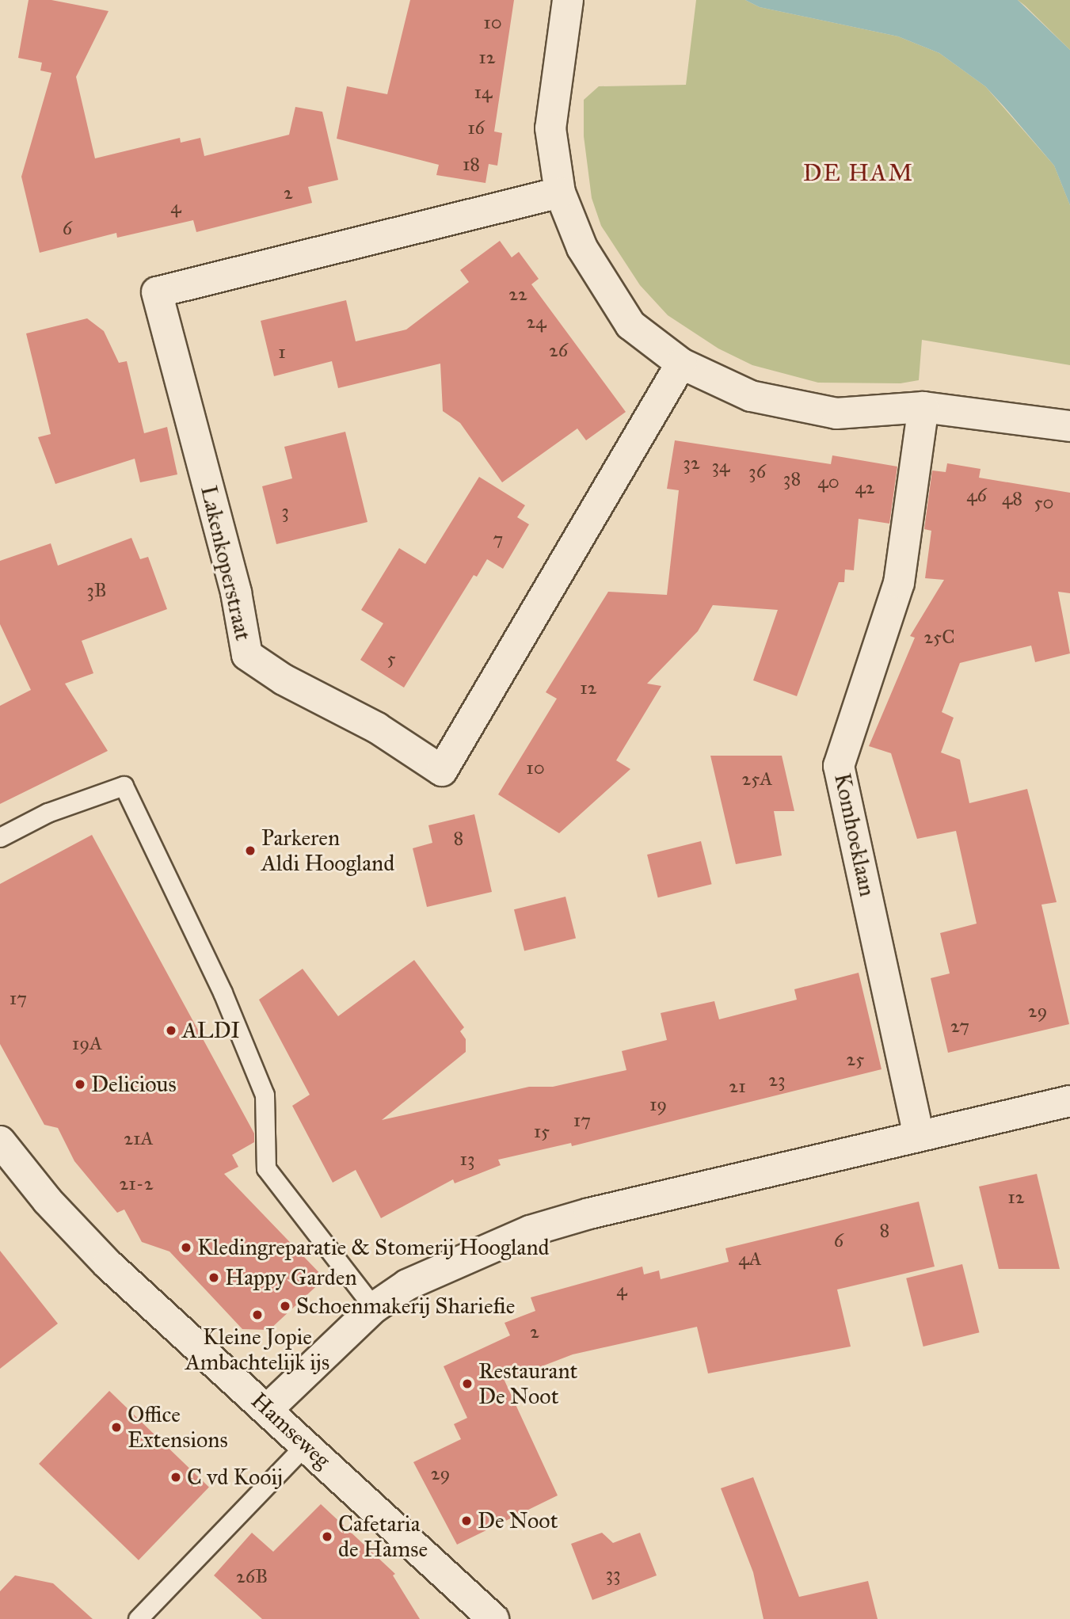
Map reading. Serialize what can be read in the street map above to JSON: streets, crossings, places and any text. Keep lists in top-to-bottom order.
{
  "streets": {
    "street": ["Lakenkoperstraat", "Komhoeklaan", "Hamseweg"]
  },
  "districts": ["DE HAM"],
  "places": [
    "Parkeren Aldi Hoogland",
    "ALDI",
    "Delicious",
    "Kledingreparatie & Stomerij Hoogland",
    "Happy Garden",
    "Schoenmakerij Shariefie",
    "Kleine Jopie Ambachtelijk ijs",
    "Restaurant De Noot",
    "Office Extensions",
    "C vd Kooij",
    "De Noot",
    "Cafetaria de Hamse"
  ],
  "house_numbers": [
    "10",
    "12",
    "14",
    "16",
    "18",
    "2",
    "4",
    "6",
    "22",
    "24",
    "26",
    "1",
    "32",
    "34",
    "36",
    "38",
    "40",
    "42",
    "46",
    "48",
    "50",
    "3",
    "7",
    "3B",
    "25C",
    "5",
    "12",
    "10",
    "25A",
    "8",
    "17",
    "29",
    "27",
    "19A",
    "25",
    "23",
    "21",
    "19",
    "17",
    "15",
    "21A",
    "13",
    "21-2",
    "12",
    "8",
    "6",
    "4A",
    "4",
    "2",
    "29",
    "33",
    "26B"
  ]
}
